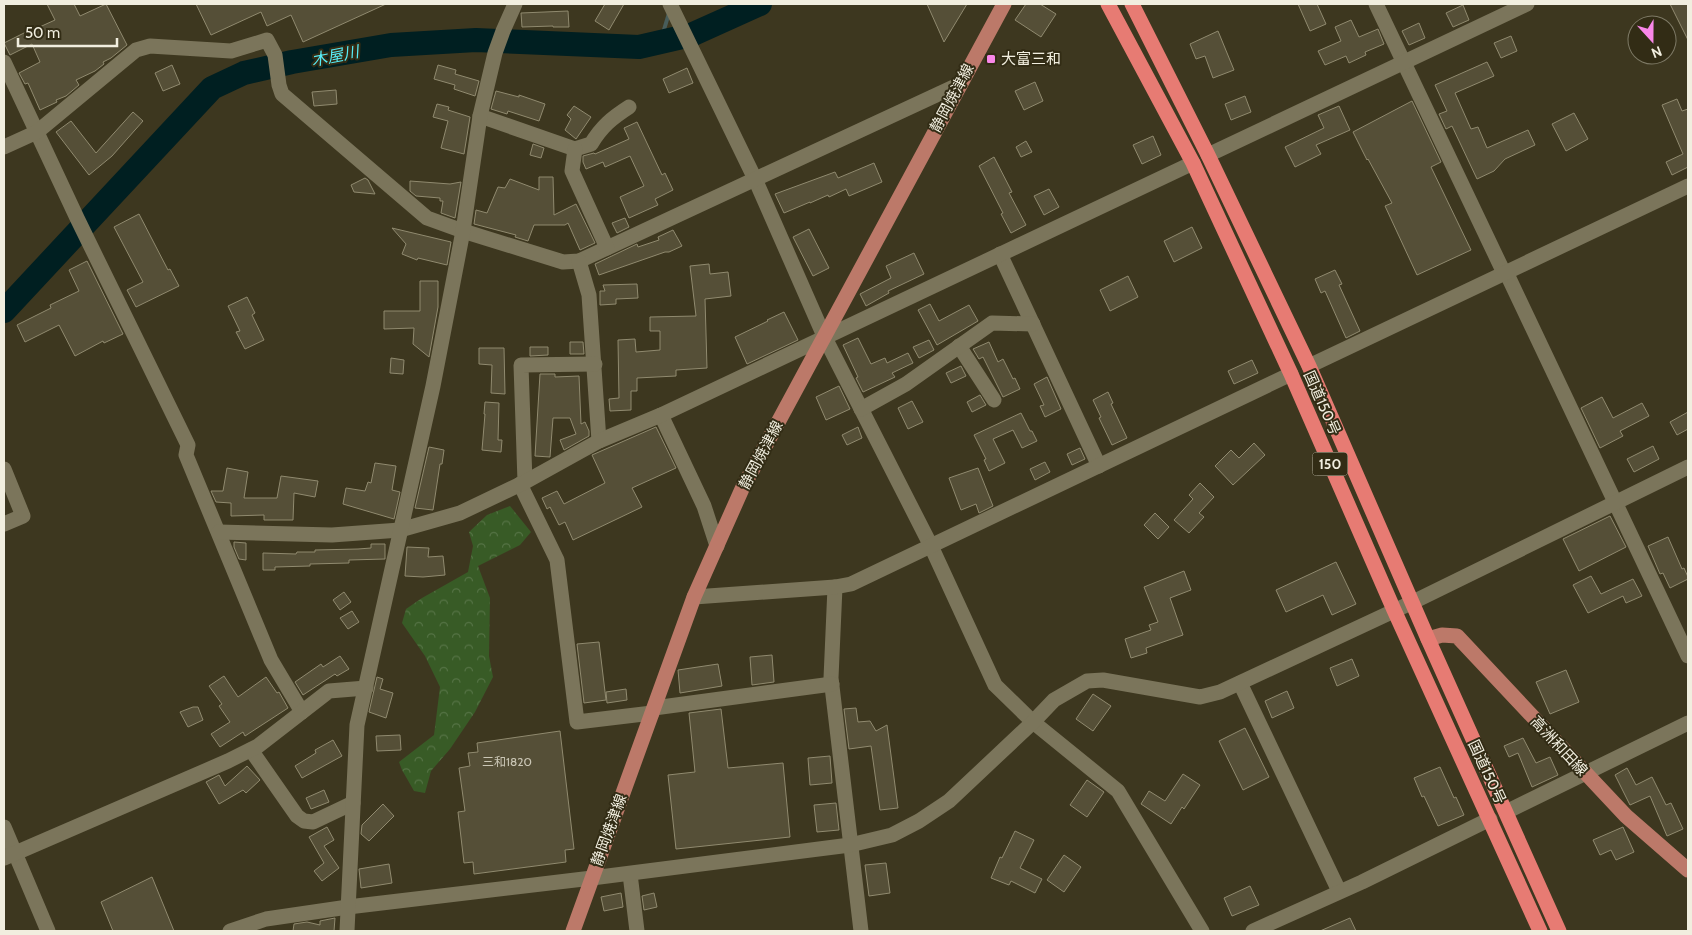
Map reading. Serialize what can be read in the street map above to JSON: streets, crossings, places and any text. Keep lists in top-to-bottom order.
{
  "streets": {
    "highway": ["国道150号", "150"],
    "main road": ["静岡焼津線", "高洲和田線"]
  },
  "crossings": [
    ["国道150号", "高洲和田線"]
  ],
  "water": ["木屋川"],
  "places": {
    "transit": ["大富三和"]
  },
  "house_numbers": ["三和1820"],
  "scale_bar": "50 m",
  "north": "bottom"
}
